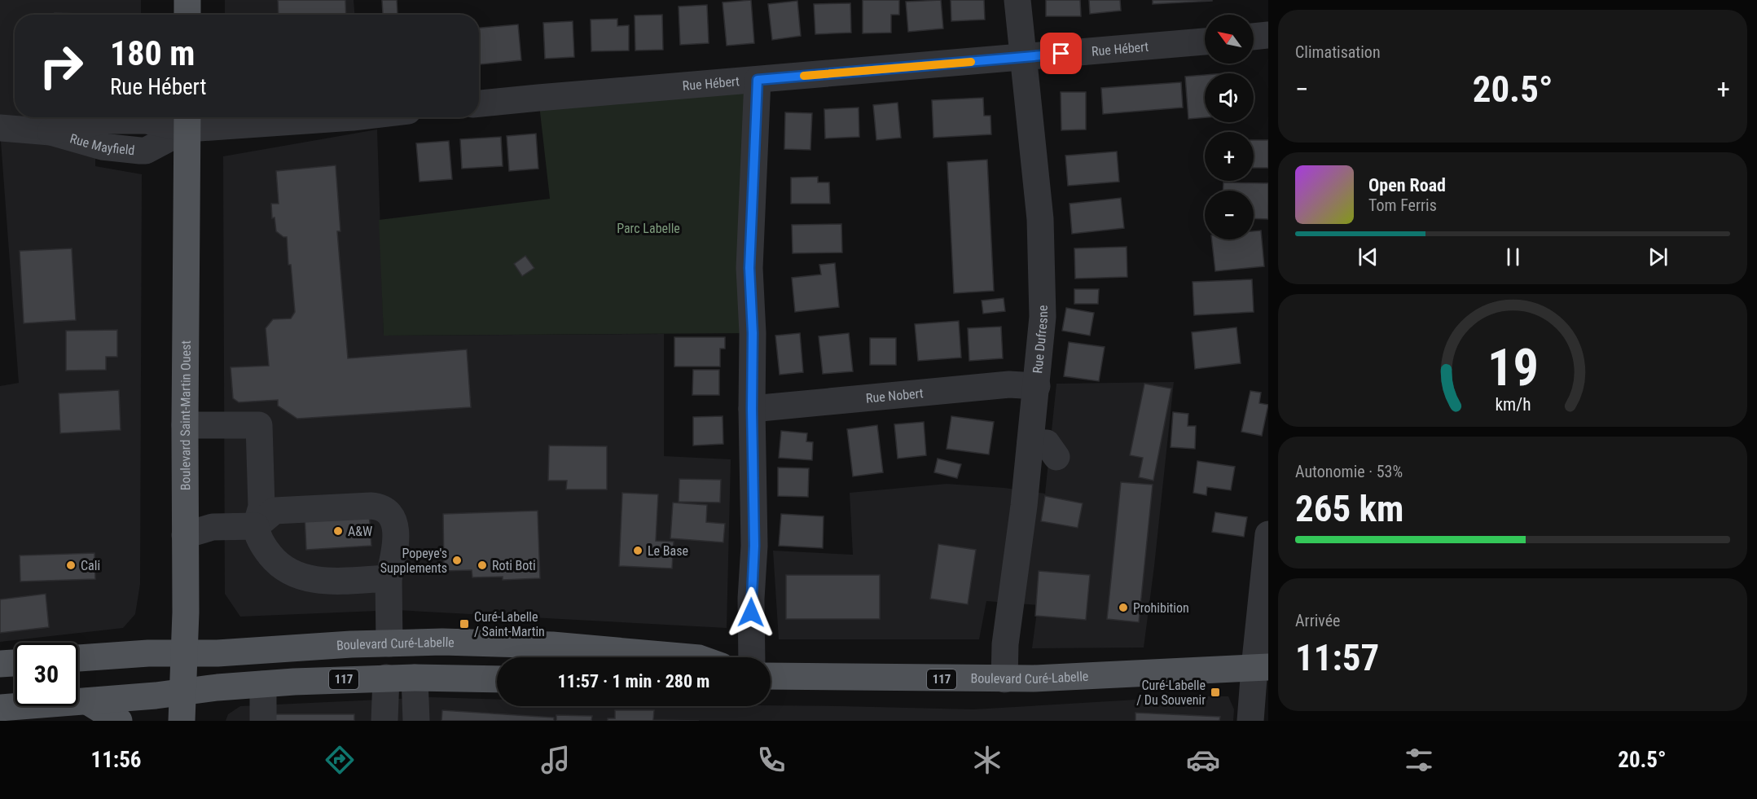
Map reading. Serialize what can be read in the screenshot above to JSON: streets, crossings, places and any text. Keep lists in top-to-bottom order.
{
  "streets": {
    "main road": ["Boulevard Saint-Martin Ouest", "Boulevard Curé-Labelle", "117"],
    "street": [
      "Rue Hébert",
      "Rue Mayfield",
      "Rue Dufresne",
      "Rue Nobert"
    ]
  },
  "crossings": [
    ["Rue Hébert", "Rue Dufresne"],
    ["Rue Mayfield", "Boulevard Saint-Martin Ouest"],
    ["Rue Dufresne", "Rue Nobert"],
    ["Rue Dufresne", "Boulevard Curé-Labelle"],
    ["Boulevard Saint-Martin Ouest", "Boulevard Curé-Labelle"],
    ["Boulevard Saint-Martin Ouest", "117"]
  ],
  "parks": ["Parc Labelle"],
  "places": {
    "other": [
      "A&W",
      "Le Base",
      "Popeye's Supplements",
      "Cali",
      "Roti Boti",
      "Prohibition"
    ],
    "transit": ["Curé-Labelle / Saint-Martin", "Curé-Labelle / Du Souvenir"]
  },
  "north": "top left",
  "page": {
    "tile": [
      "Climatisation",
      ["Autonomie · 53%", "265 km"],
      ["Arrivée", "11:57"]
    ],
    "map_buttons": ["+", "−"],
    "turn": ["180 m", "Rue Hébert"],
    "heat": ["−", "20.5°", "+"],
    "song": ["Open Road", "Tom Ferris"],
    "limit": "30",
    "trip": "11:57 · 1 min · 280 m",
    "tabs": ["11:56", "20.5°"],
    "gauge": ["19", "km/h"]
  }
}
